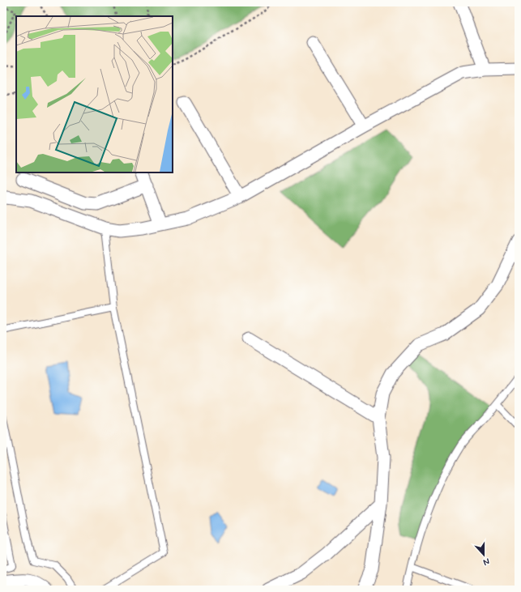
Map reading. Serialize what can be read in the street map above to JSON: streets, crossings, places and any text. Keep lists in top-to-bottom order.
{
  "north": "bottom"
}
